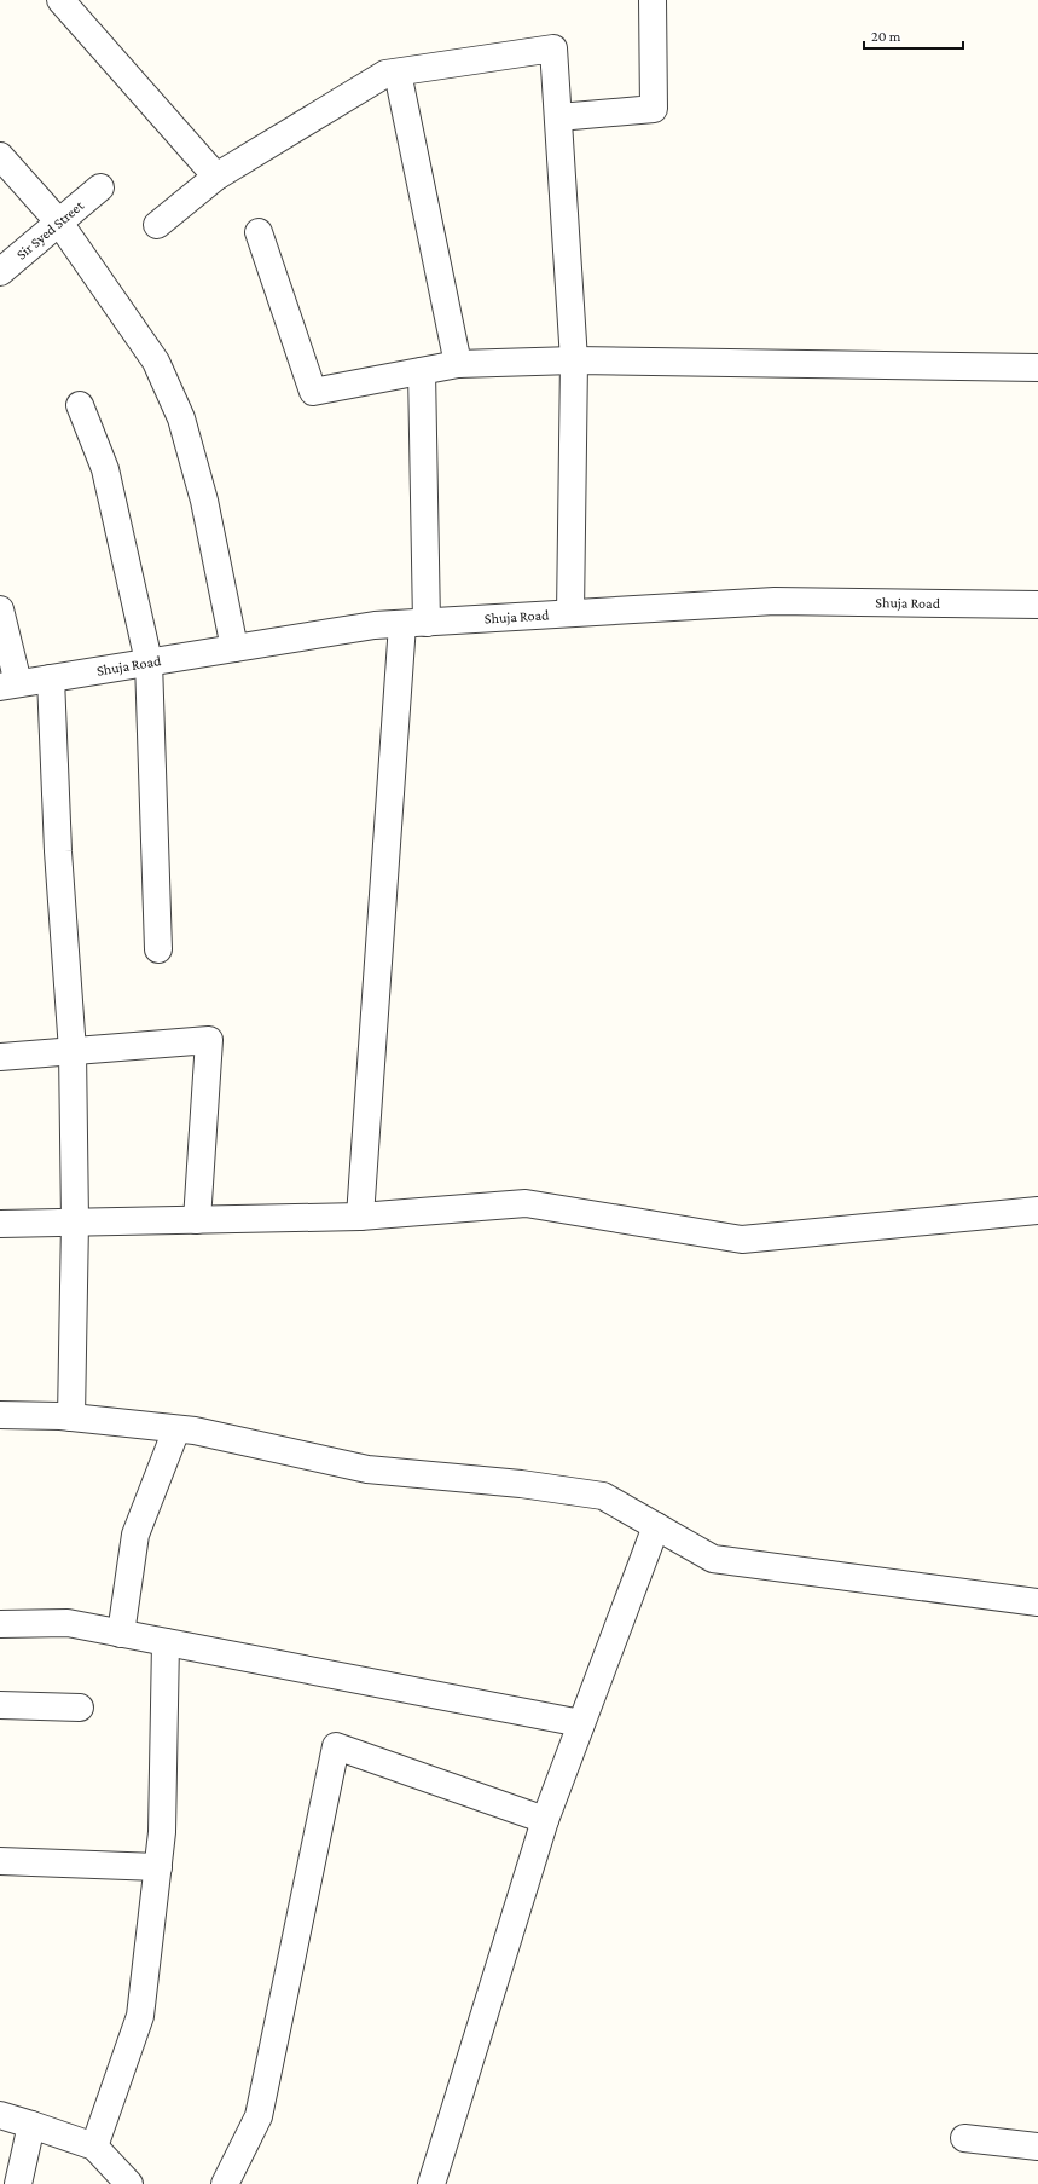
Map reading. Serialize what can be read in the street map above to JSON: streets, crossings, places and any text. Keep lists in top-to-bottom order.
{
  "streets": {
    "street": ["Sir Syed Street", "Shuja Road"]
  },
  "scale_bar": "20 m"
}
